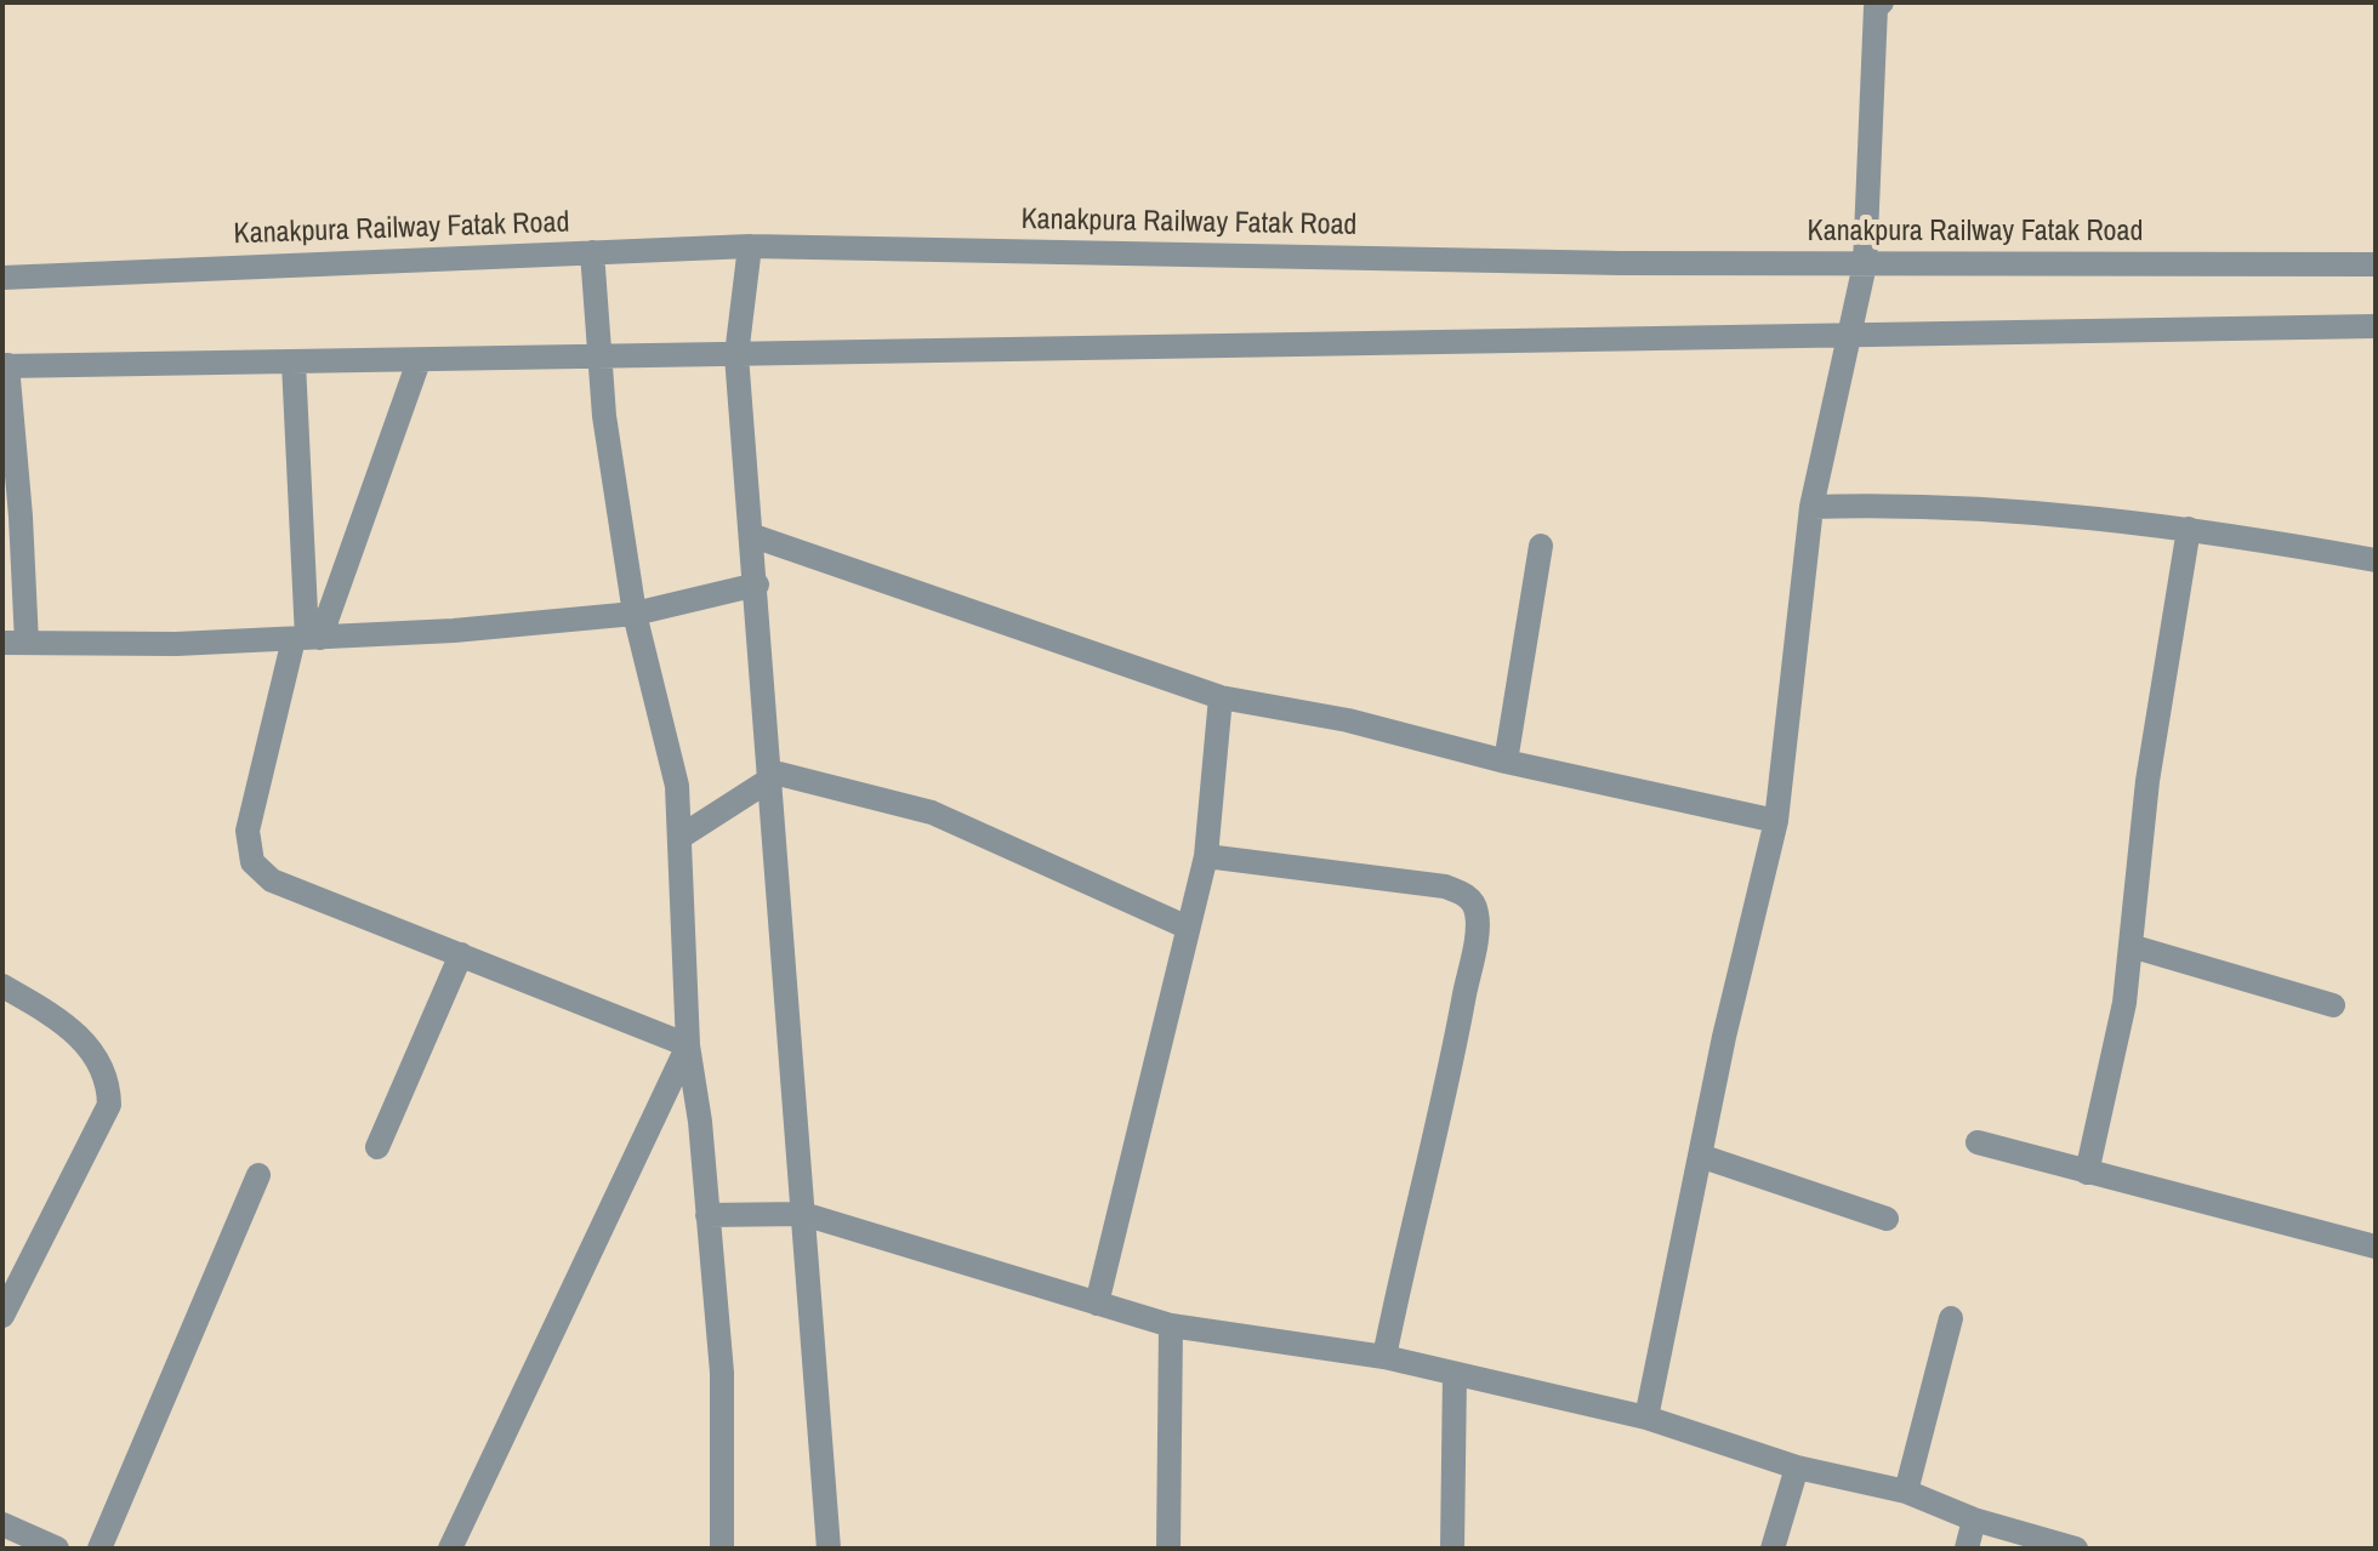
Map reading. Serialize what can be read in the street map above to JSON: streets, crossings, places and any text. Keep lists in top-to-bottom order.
{
  "streets": {
    "street": ["Kanakpura Railway Fatak Road"]
  }
}
